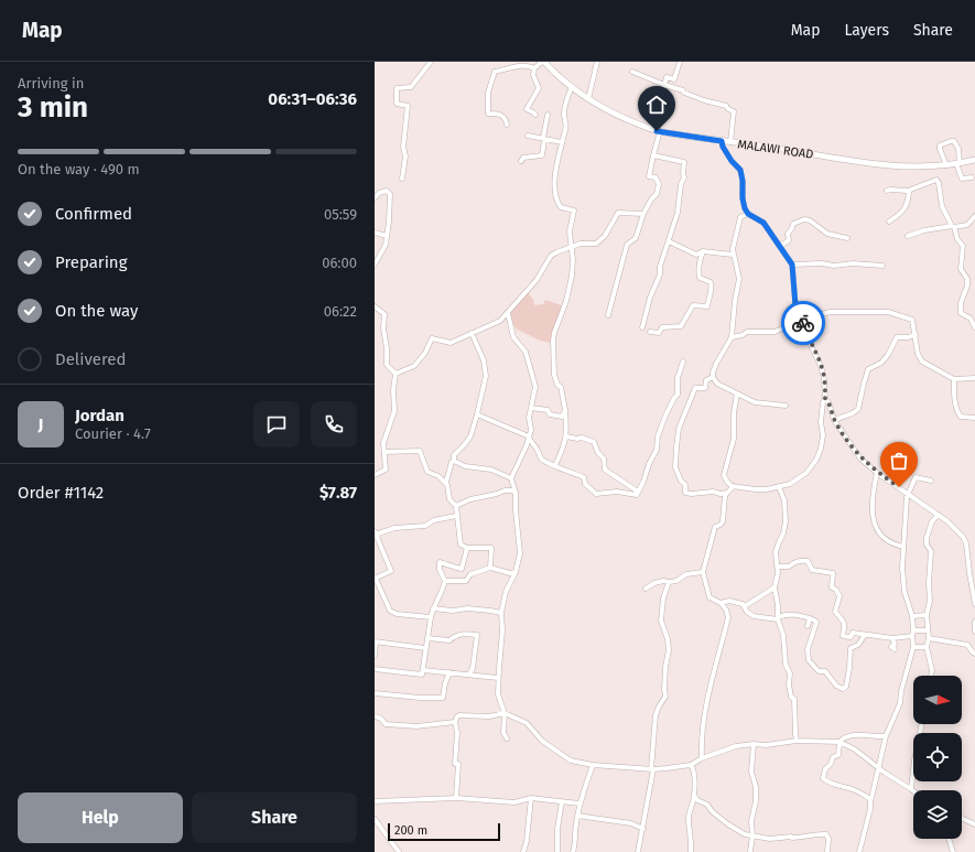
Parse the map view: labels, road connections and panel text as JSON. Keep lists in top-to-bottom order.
{
  "streets": {
    "main road": ["MALAWI ROAD"]
  },
  "scale_bar": "200 m",
  "north": "right",
  "page": {
    "header": "Map",
    "nav": ["Map", "Layers", "Share"],
    "heading": ["3 min", "Arriving in", "06:31–06:36"],
    "panel": [
      "Jordan",
      "Courier · 4.7",
      "Order #1142",
      "$7.87"
    ],
    "bar": "On the way · 490 m",
    "list": [
      ["Confirmed", "05:59"],
      ["Preparing", "06:00"],
      ["On the way", "06:22"],
      "Delivered"
    ],
    "round": "J",
    "buttons": ["Help", "Share"],
    "scale": "200 m"
  }
}
